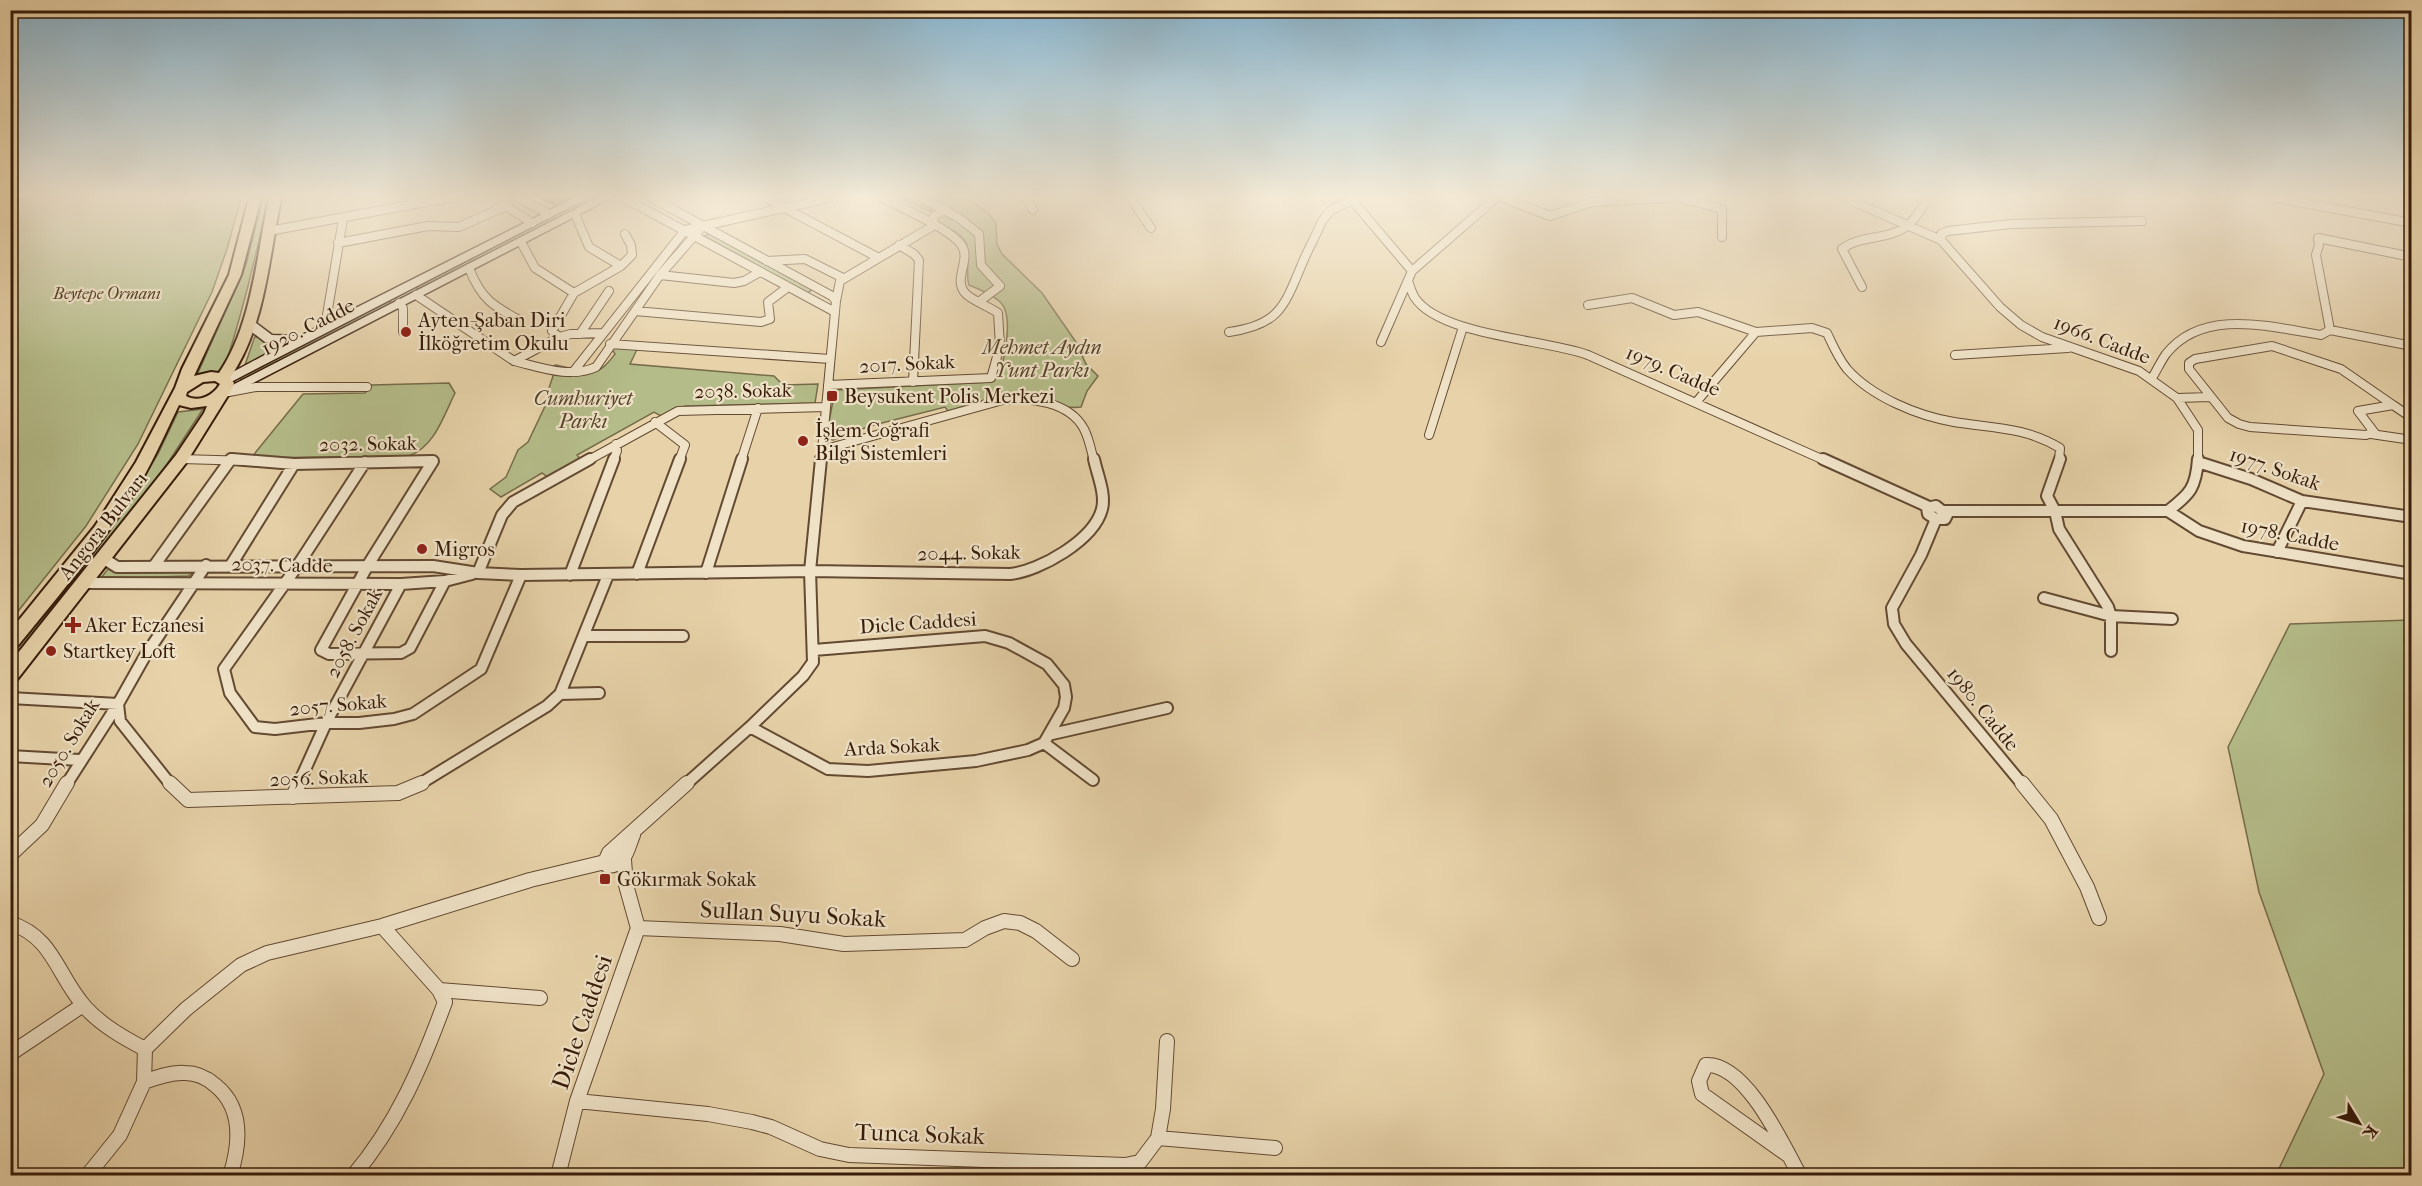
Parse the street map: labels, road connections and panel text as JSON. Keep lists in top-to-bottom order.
{
  "streets": {
    "main road": ["1920. Cadde", "Angora Bulvarı"],
    "street": [
      "1966. Cadde",
      "2017. Sokak",
      "1979. Cadde",
      "2038. Sokak",
      "2032. Sokak",
      "1977. Sokak",
      "1978. Cadde",
      "2044. Sokak",
      "2037. Cadde",
      "Dicle Caddesi",
      "2058. Sokak",
      "2057. Sokak",
      "1980. Cadde",
      "2050. Sokak",
      "Arda Sokak",
      "2056. Sokak",
      "Sullan Suyu Sokak",
      "Tunca Sokak"
    ]
  },
  "crossings": [
    ["1920. Cadde", "Angora Bulvarı"],
    ["1966. Cadde", "1977. Sokak"],
    ["1966. Cadde", "1978. Cadde"],
    ["1979. Cadde", "1980. Cadde"],
    ["2038. Sokak", "2037. Cadde"],
    ["2032. Sokak", "Angora Bulvarı"],
    ["2032. Sokak", "2037. Cadde"],
    ["Angora Bulvarı", "2037. Cadde"],
    ["2044. Sokak", "2037. Cadde"],
    ["2037. Cadde", "2058. Sokak"],
    ["2037. Cadde", "2057. Sokak"],
    ["2037. Cadde", "2056. Sokak"],
    ["Dicle Caddesi", "Arda Sokak"],
    ["Dicle Caddesi", "Sullan Suyu Sokak"],
    ["Dicle Caddesi", "Tunca Sokak"],
    ["2058. Sokak", "2057. Sokak"],
    ["2058. Sokak", "2056. Sokak"],
    ["2050. Sokak", "2056. Sokak"]
  ],
  "parks": ["Beytepe Ormanı", "Mehmet Aydın Yunt Parkı", "Cumhuriyet Parkı"],
  "places": {
    "other": [
      "Ayten-Şaban Diri İlköğretim Okulu",
      "İşlem Coğrafi Bilgi Sistemleri",
      "Migros",
      "Startkey Loft"
    ],
    "transit": ["Beysukent Polis Merkezi", "Gökırmak Sokak"],
    "health": ["Aker Eczanesi"]
  },
  "north": "bottom right"
}
